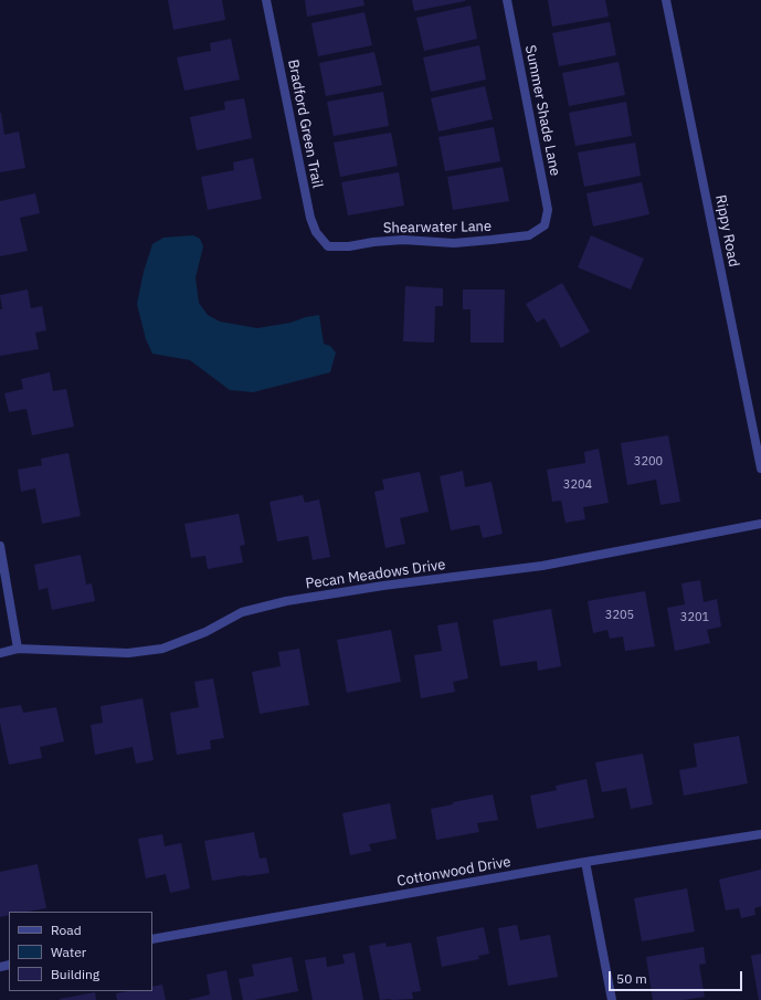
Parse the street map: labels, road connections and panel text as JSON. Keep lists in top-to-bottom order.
{
  "streets": {
    "street": [
      "Summer Shade Lane",
      "Bradford Green Trail",
      "Shearwater Lane",
      "Rippy Road",
      "Pecan Meadows Drive",
      "Cottonwood Drive"
    ]
  },
  "crossings": [
    ["Summer Shade Lane", "Shearwater Lane"],
    ["Bradford Green Trail", "Shearwater Lane"]
  ],
  "house_numbers": [
    "3200",
    "3204",
    "3205",
    "3201"
  ],
  "legend": ["Road", "Water", "Building"],
  "scale_bar": "50 m"
}
